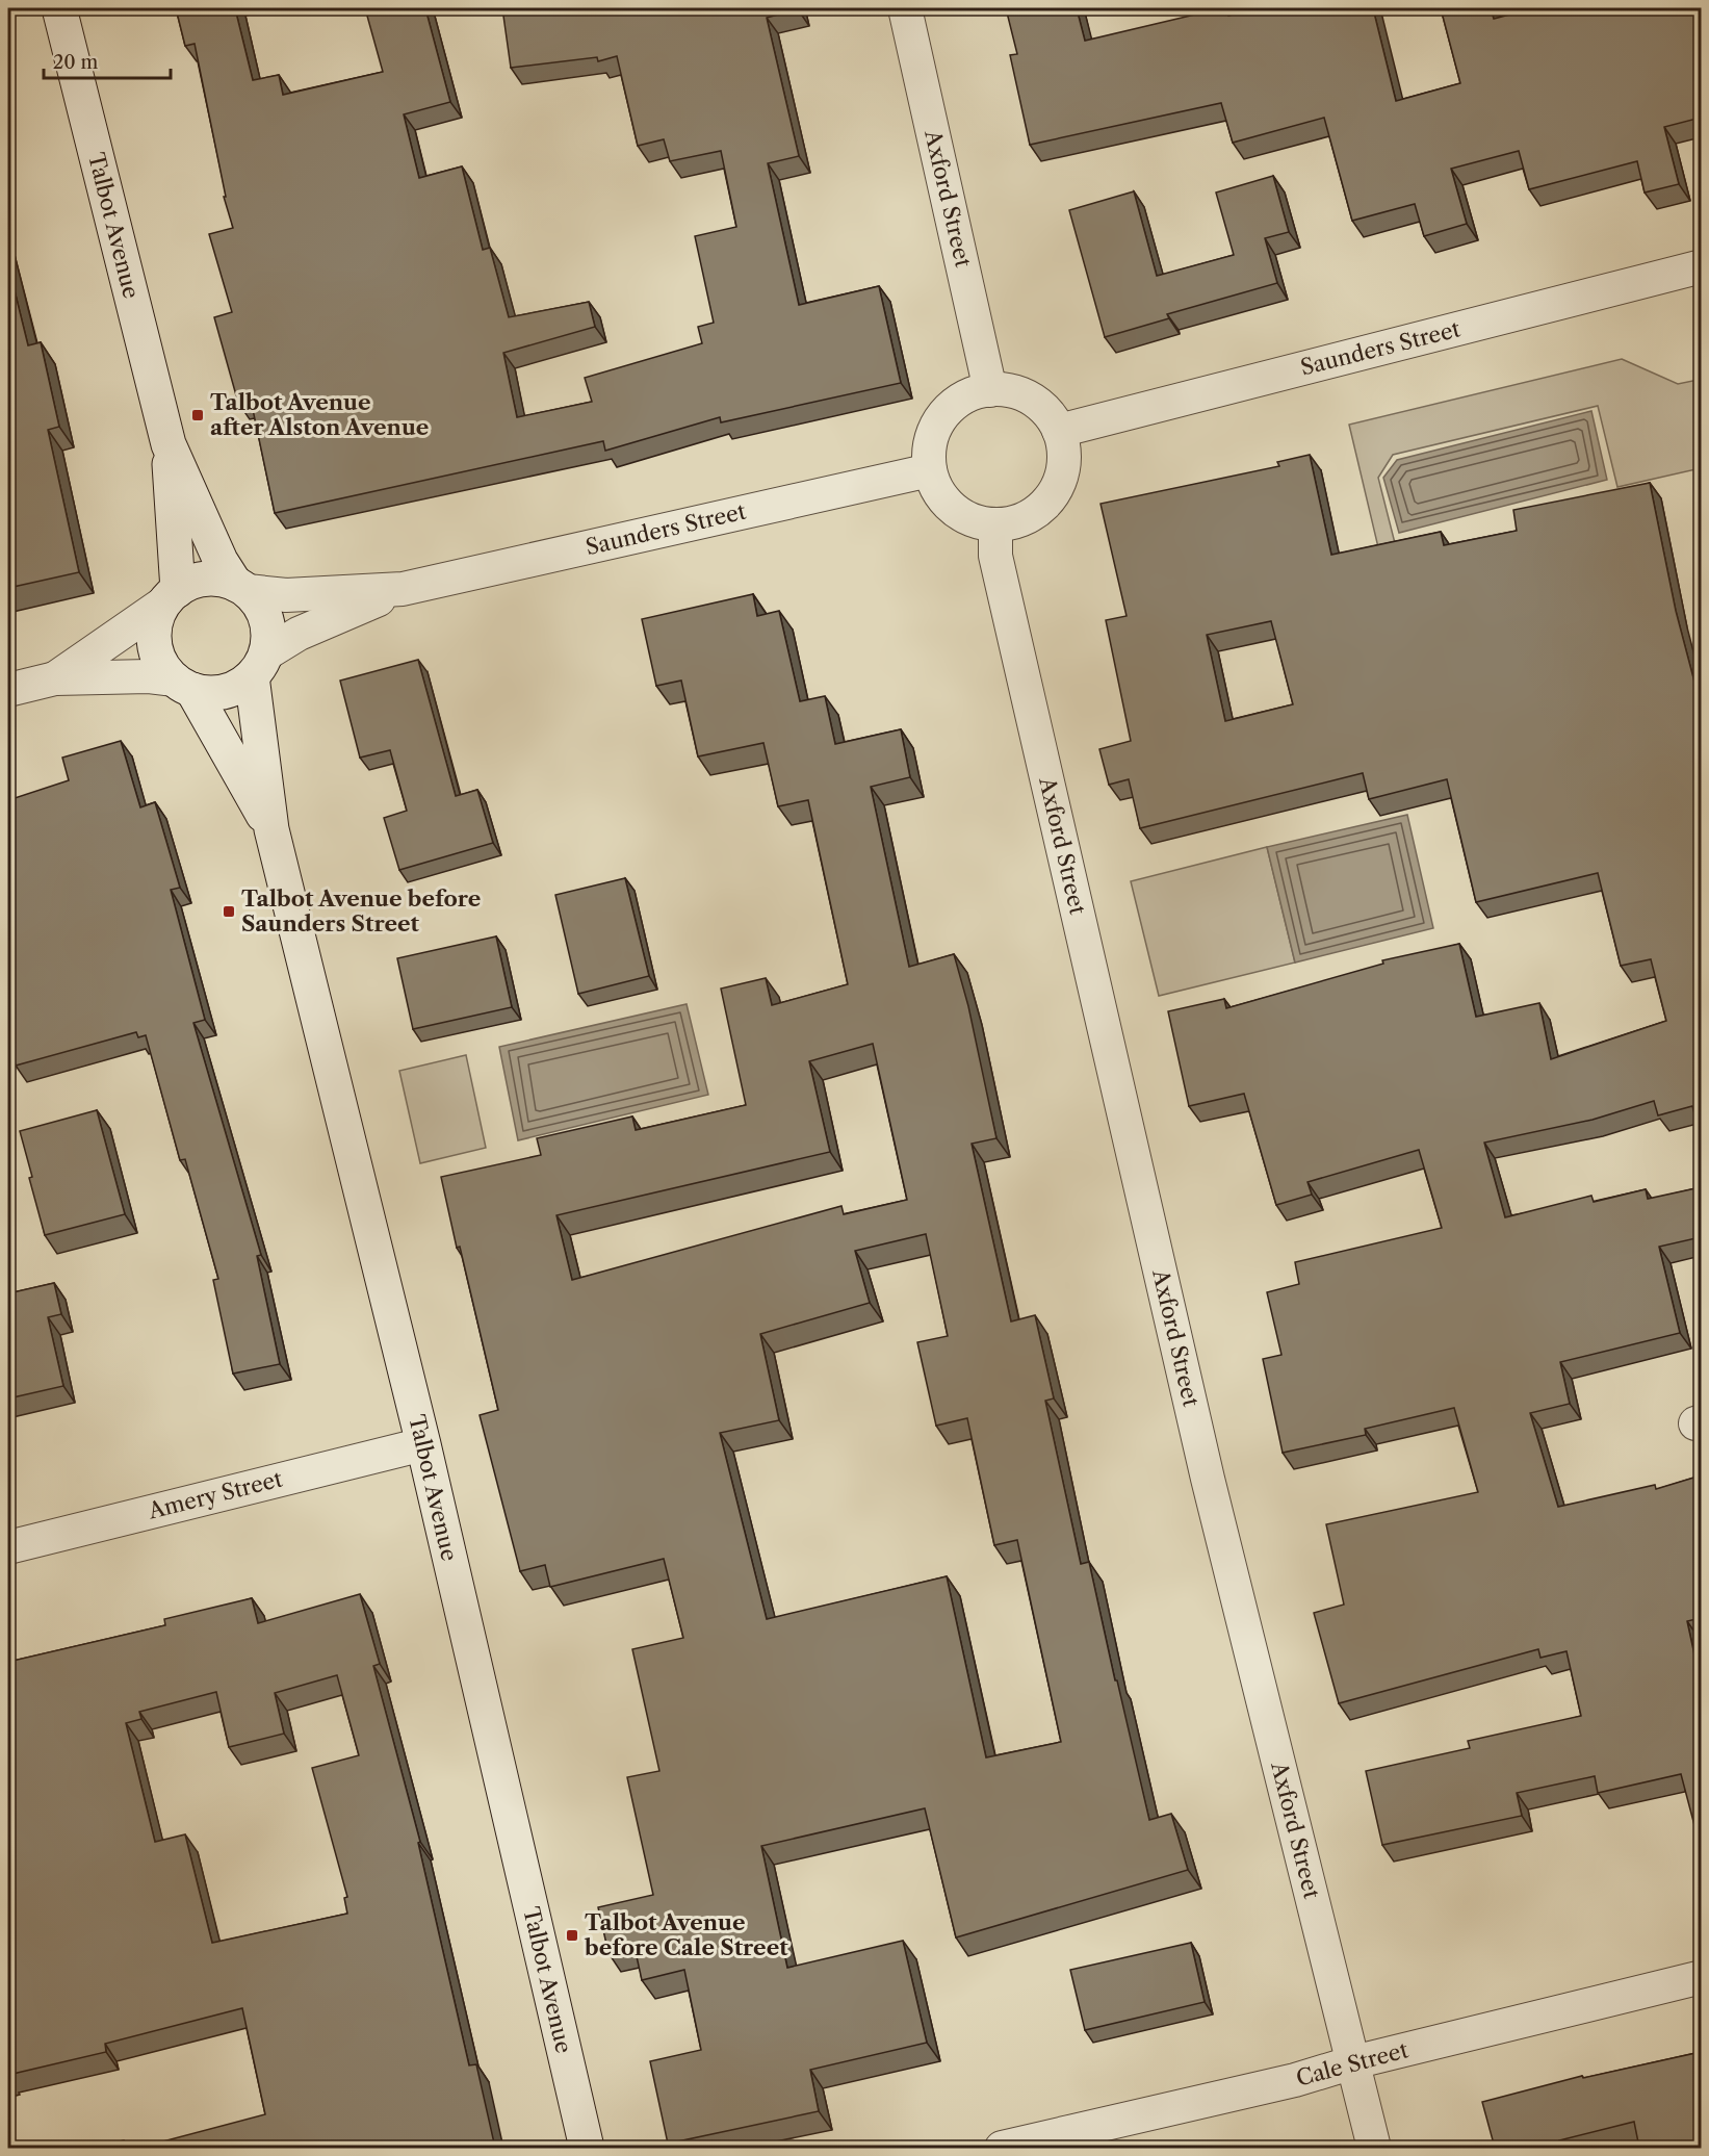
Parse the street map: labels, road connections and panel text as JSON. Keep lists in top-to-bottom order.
{
  "streets": {
    "street": [
      "Axford Street",
      "Talbot Avenue",
      "Saunders Street",
      "Amery Street",
      "Cale Street"
    ]
  },
  "crossings": [
    ["Axford Street", "Saunders Street"],
    ["Axford Street", "Cale Street"],
    ["Talbot Avenue", "Saunders Street"],
    ["Talbot Avenue", "Amery Street"]
  ],
  "places": {
    "transit": ["Talbot Avenue after Alston Avenue", "Talbot Avenue before Saunders Street", "Talbot Avenue before Cale Street"]
  },
  "scale_bar": "20 m"
}
